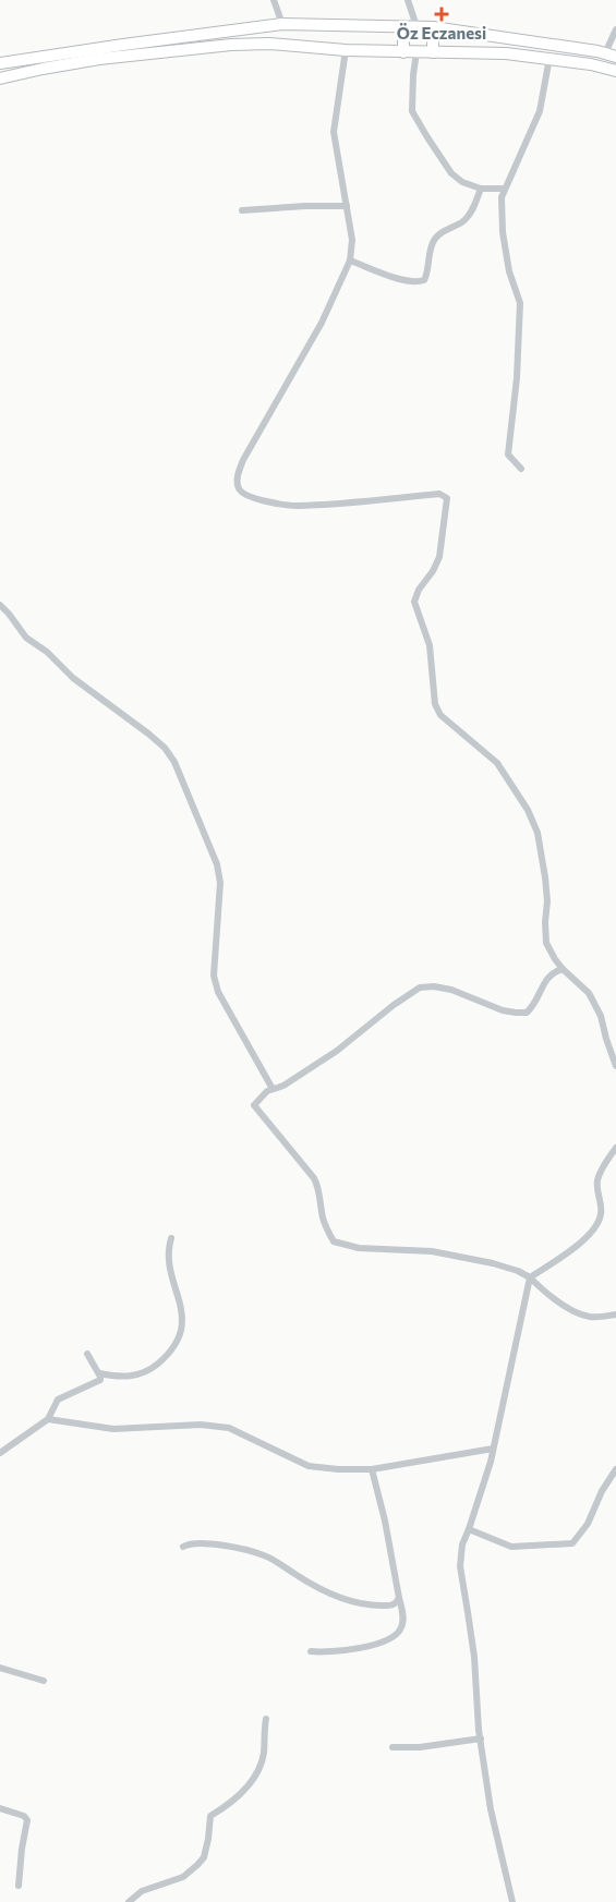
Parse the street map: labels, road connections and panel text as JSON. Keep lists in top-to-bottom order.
{
  "places": {
    "health": ["Öz Eczanesi"]
  }
}
